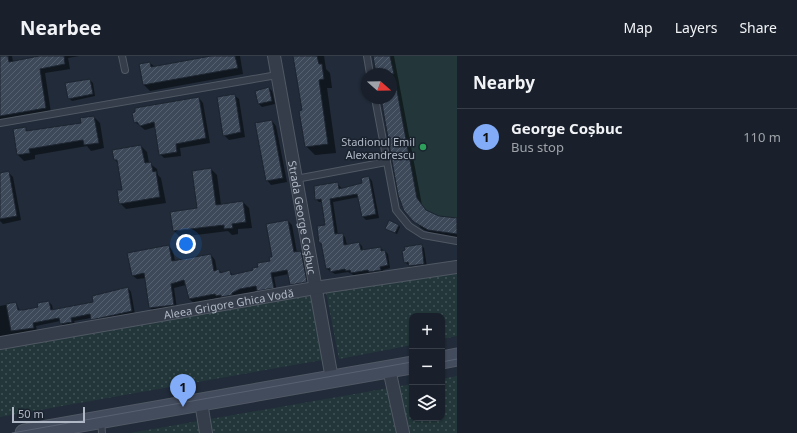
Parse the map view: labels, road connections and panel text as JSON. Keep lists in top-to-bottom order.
{
  "streets": {
    "street": ["Strada George Coșbuc", "Aleea Grigore Ghica Vodă"]
  },
  "crossings": [
    ["Strada George Coșbuc", "Aleea Grigore Ghica Vodă"]
  ],
  "places": ["Stadionul Emil Alexandrescu"],
  "scale_bar": "50 m",
  "north": "right",
  "page": {
    "header": "Nearbee",
    "nav": ["Map", "Layers", "Share"],
    "heading": "Nearby",
    "list": [
      {
        "mark": "1",
        "name": "George Coșbuc",
        "note": "Bus stop",
        "value": "110 m"
      }
    ],
    "map_buttons": ["+", "−"],
    "pins": "1",
    "scale": "50 m"
  }
}
